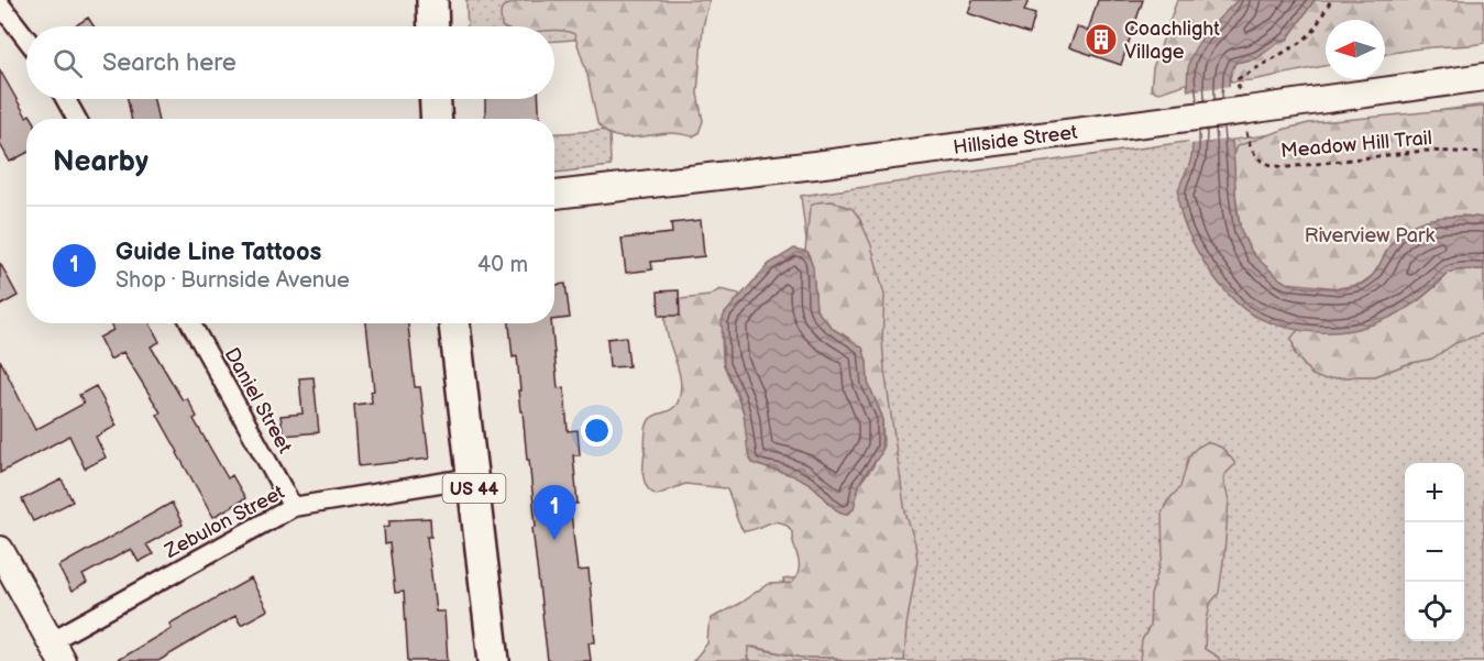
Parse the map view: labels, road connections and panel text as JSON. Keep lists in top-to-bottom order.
{
  "streets": {
    "main road": ["Hillside Street", "US 44"],
    "street": ["Daniel Street", "Zebulon Street"],
    "path": ["Meadow Hill Trail"]
  },
  "crossings": [
    ["Hillside Street", "Meadow Hill Trail"],
    ["Daniel Street", "Zebulon Street"],
    ["US 44", "Zebulon Street"]
  ],
  "parks": ["Riverview Park"],
  "places": {
    "building": ["Coachlight Village"]
  },
  "north": "left",
  "page": {
    "search": "Search here",
    "heading": "Nearby",
    "list": [
      {
        "mark": "1",
        "name": "Guide Line Tattoos",
        "note": "Shop · Burnside Avenue",
        "value": "40 m"
      }
    ],
    "map_buttons": ["+", "−"],
    "pins": "1"
  }
}
